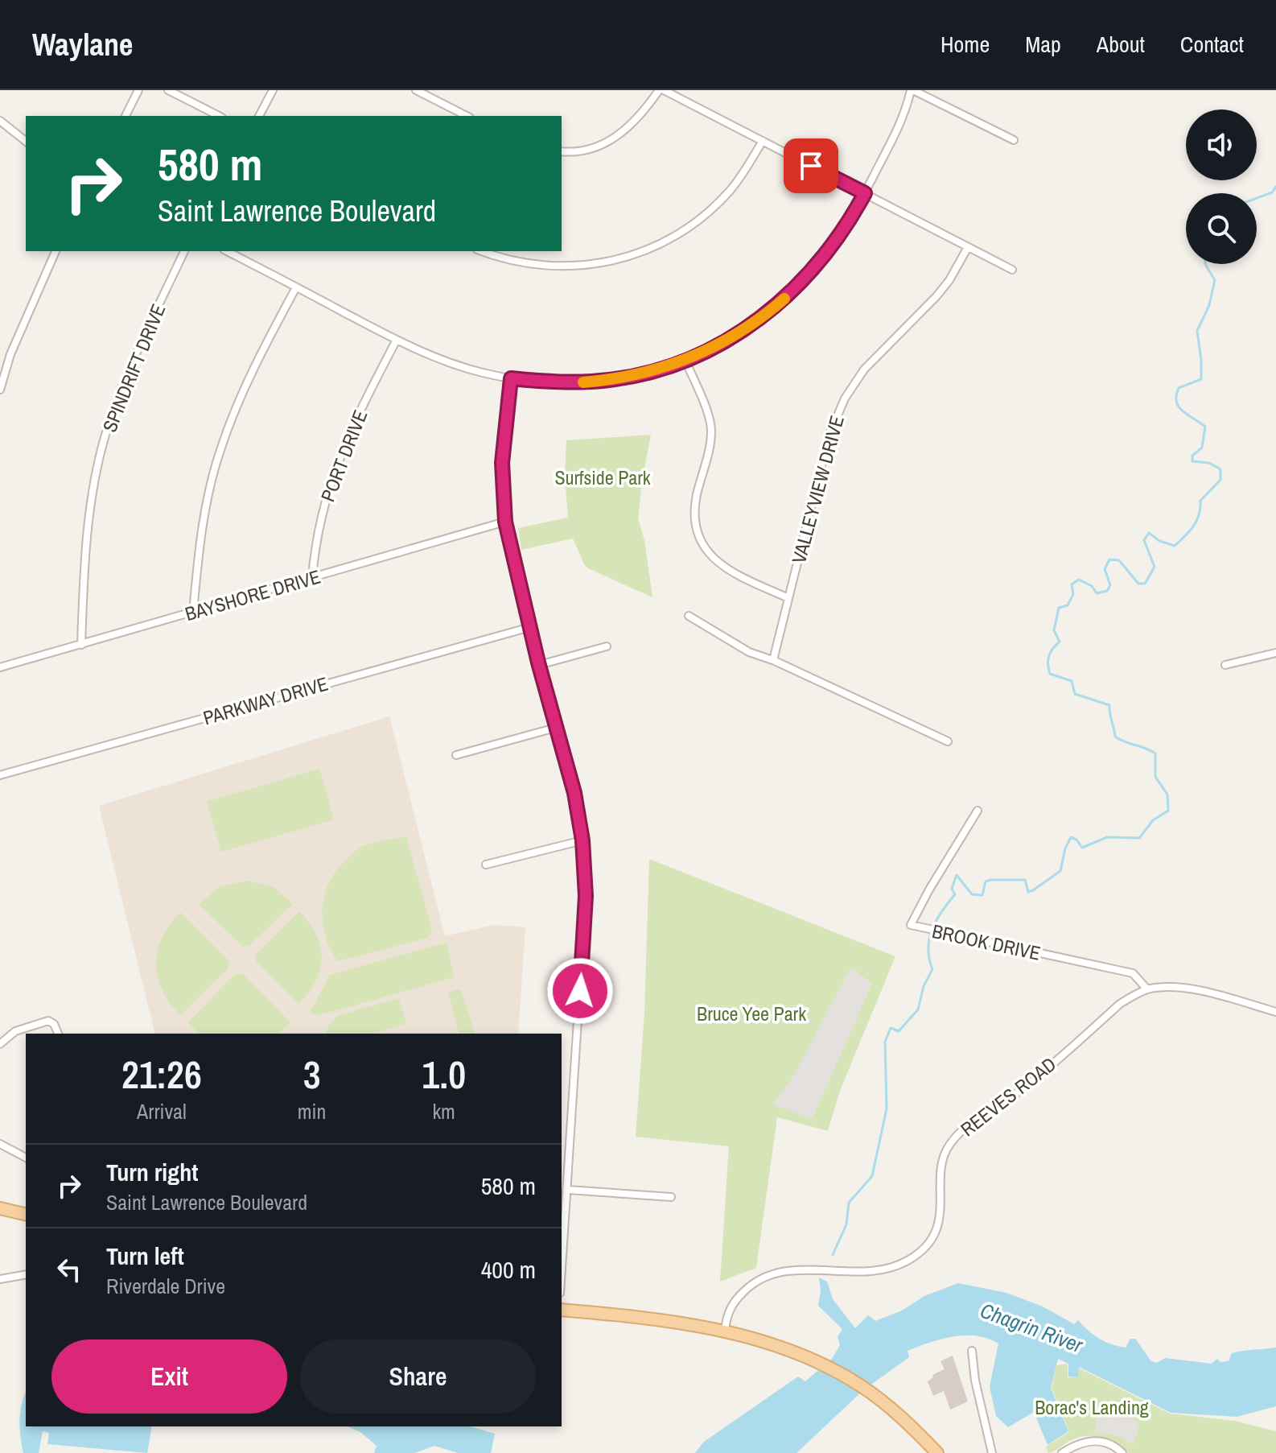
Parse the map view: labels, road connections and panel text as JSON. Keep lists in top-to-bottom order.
{
  "streets": {
    "street": [
      "SPINDRIFT DRIVE",
      "PORT DRIVE",
      "VALLEYVIEW DRIVE",
      "BAYSHORE DRIVE",
      "PARKWAY DRIVE",
      "BROOK DRIVE",
      "REEVES ROAD"
    ]
  },
  "crossings": [
    ["SPINDRIFT DRIVE", "BAYSHORE DRIVE"],
    ["PORT DRIVE", "BAYSHORE DRIVE"],
    ["BROOK DRIVE", "REEVES ROAD"]
  ],
  "water": ["Chagrin River"],
  "parks": ["Surfside Park", "Bruce Yee Park", "Borac's Landing"],
  "page": {
    "header": "Waylane",
    "nav": [
      "Home",
      "Map",
      "About",
      "Contact"
    ],
    "turn": ["580 m", "Saint Lawrence Boulevard"],
    "eta": [
      "21:26",
      "Arrival",
      "3",
      "min",
      "1.0",
      "km"
    ],
    "list": [
      {
        "name": "Turn right",
        "note": "Saint Lawrence Boulevard",
        "value": "580 m"
      },
      {
        "name": "Turn left",
        "note": "Riverdale Drive",
        "value": "400 m"
      }
    ],
    "buttons": ["Exit", "Share"]
  }
}
